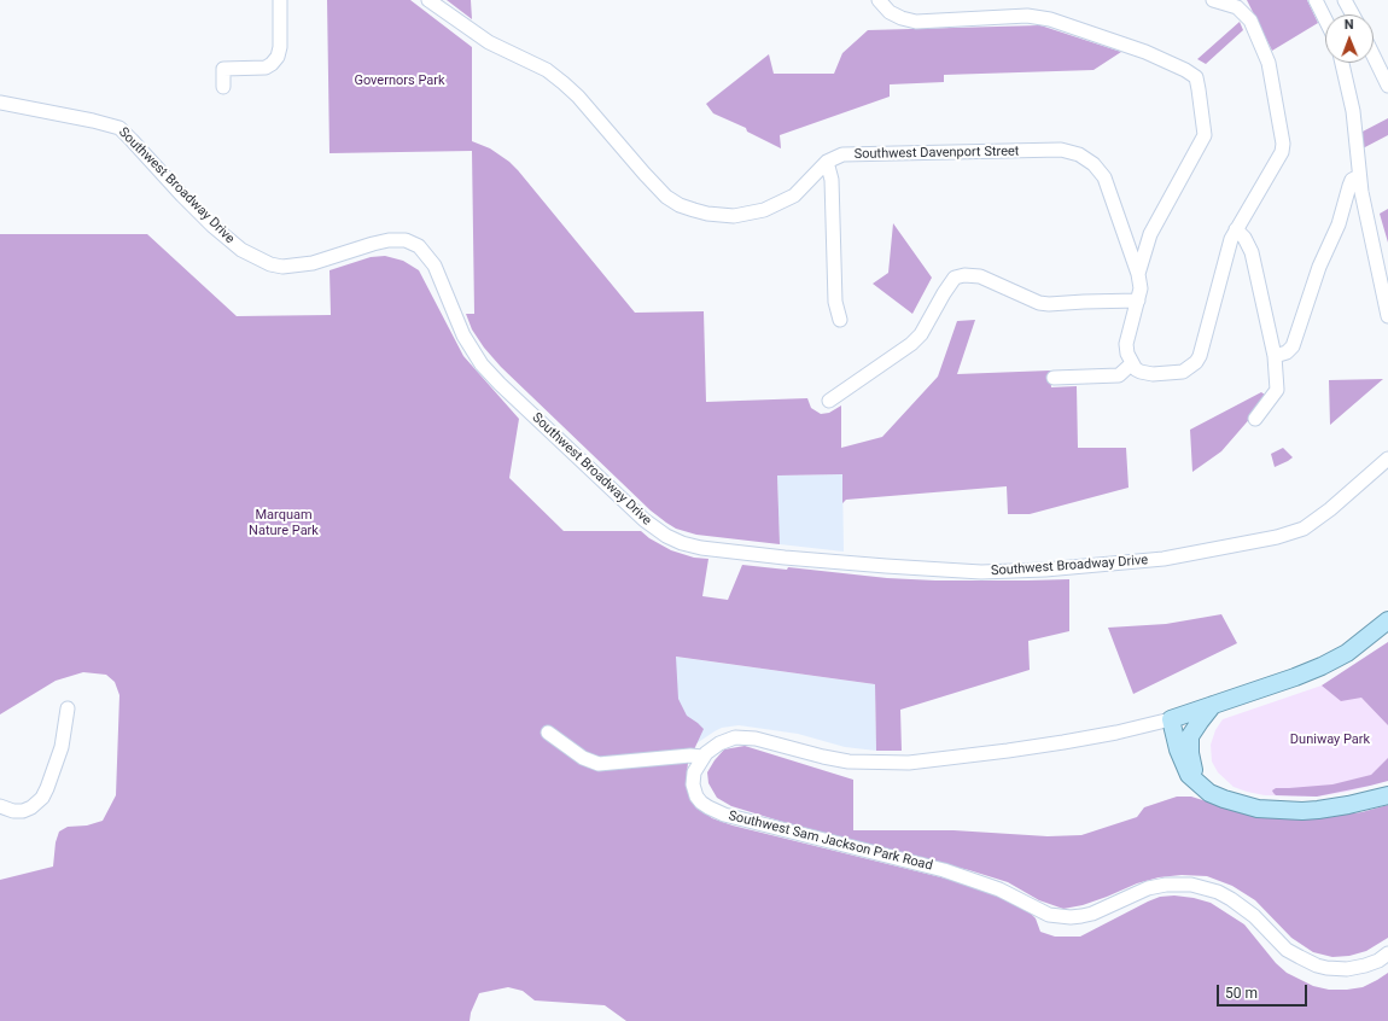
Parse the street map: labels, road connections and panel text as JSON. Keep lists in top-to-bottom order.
{
  "streets": {
    "street": ["Southwest Davenport Street", "Southwest Broadway Drive", "Southwest Sam Jackson Park Road"]
  },
  "parks": ["Governors Park", "Marquam Nature Park", "Duniway Park"],
  "scale_bar": "50 m",
  "north": "top"
}
